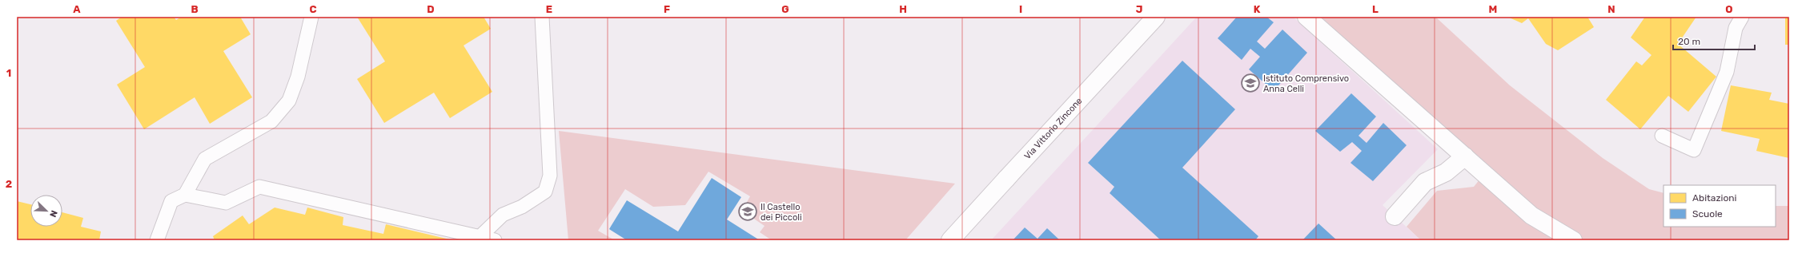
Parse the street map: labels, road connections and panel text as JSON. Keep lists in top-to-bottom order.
{
  "streets": {
    "street": ["Via Vittorio Zincone"]
  },
  "places": {
    "school or university": ["Istituto Comprensivo Anna Celli", "Il Castello dei Piccoli"]
  },
  "legend": ["Abitazioni", "Scuole"],
  "scale_bar": "20 m",
  "north": "bottom right",
  "grid": {
    "columns": [
      "A",
      "B",
      "C",
      "D",
      "E",
      "F",
      "G",
      "H",
      "I",
      "J",
      "K",
      "L",
      "M",
      "N",
      "O"
    ],
    "rows": ["1", "2"]
  }
}
